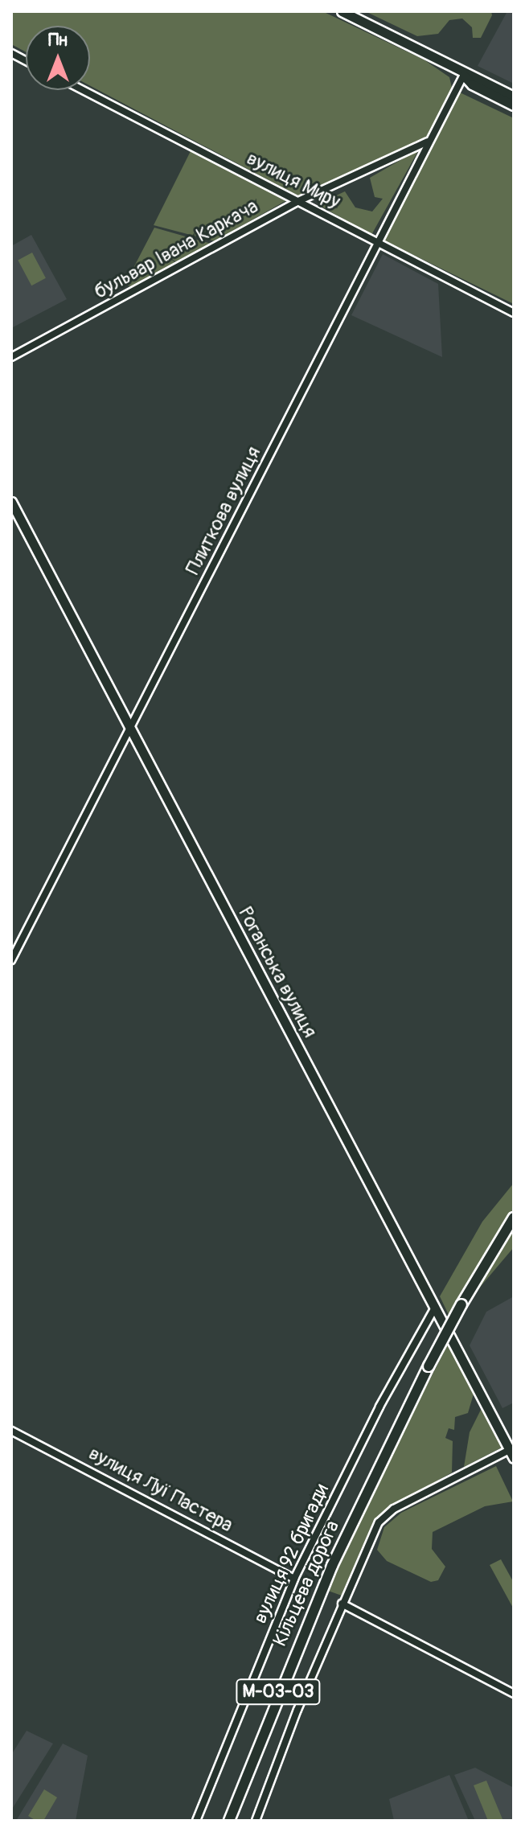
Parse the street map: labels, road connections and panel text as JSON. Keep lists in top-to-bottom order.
{
  "streets": {
    "highway": ["Кільцева дорога", "М-03-03"],
    "main road": ["Роганська вулиця"],
    "street": [
      "вулиця Миру",
      "бульвар Івана Каркача",
      "Плиткова вулиця",
      "вулиця Луї Пастера",
      "вулиця 92 бригади"
    ]
  },
  "crossings": [
    ["вулиця Миру", "бульвар Івана Каркача"],
    ["вулиця Миру", "Плиткова вулиця"],
    ["бульвар Івана Каркача", "Плиткова вулиця"],
    ["Плиткова вулиця", "Роганська вулиця"],
    ["Роганська вулиця", "вулиця 92 бригади"],
    ["вулиця Луї Пастера", "вулиця 92 бригади"]
  ],
  "north": "top"
}
